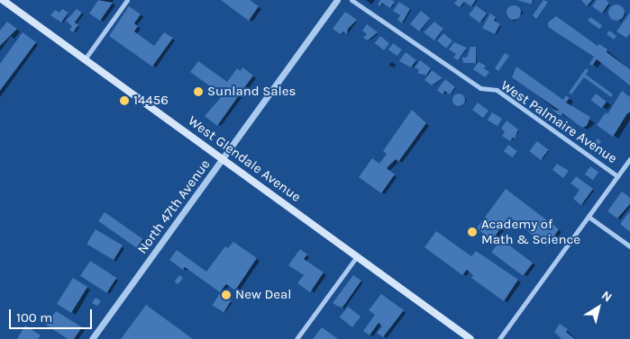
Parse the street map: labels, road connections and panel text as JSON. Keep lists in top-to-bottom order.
{
  "streets": {
    "main road": ["West Glendale Avenue"],
    "street": ["West Palmaire Avenue", "North 47th Avenue"]
  },
  "crossings": [
    ["West Glendale Avenue", "North 47th Avenue"]
  ],
  "places": [
    "Sunland Sales",
    "14456",
    "Academy of Math & Science",
    "New Deal"
  ],
  "scale_bar": "100 m",
  "north": "top right"
}
